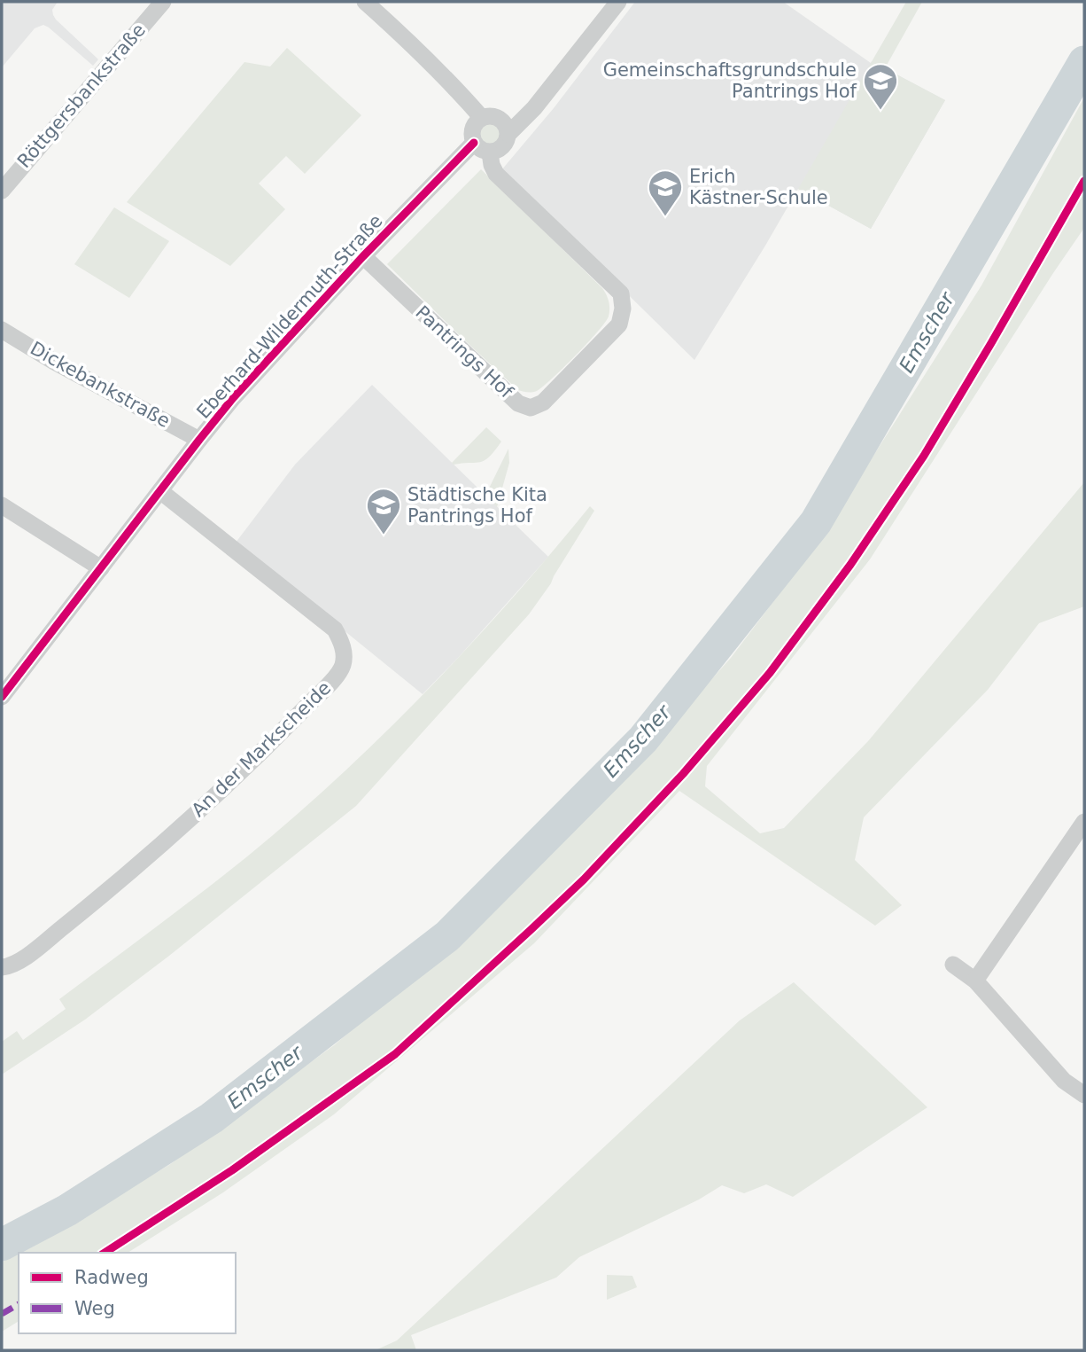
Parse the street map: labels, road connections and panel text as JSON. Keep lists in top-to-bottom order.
{
  "streets": {
    "street": [
      "Röttgersbankstraße",
      "Eberhard-Wildermuth-Straße",
      "Pantrings Hof",
      "Dickebankstraße",
      "An der Markscheide"
    ]
  },
  "crossings": [
    ["Eberhard-Wildermuth-Straße", "Pantrings Hof"],
    ["Eberhard-Wildermuth-Straße", "Dickebankstraße"],
    ["Eberhard-Wildermuth-Straße", "An der Markscheide"]
  ],
  "water": ["Emscher"],
  "places": {
    "school or university": ["Gemeinschaftsgrundschule Pantrings Hof", "Erich Kästner-Schule", "Städtische Kita Pantrings Hof"]
  },
  "legend": ["Radweg", "Weg"]
}
